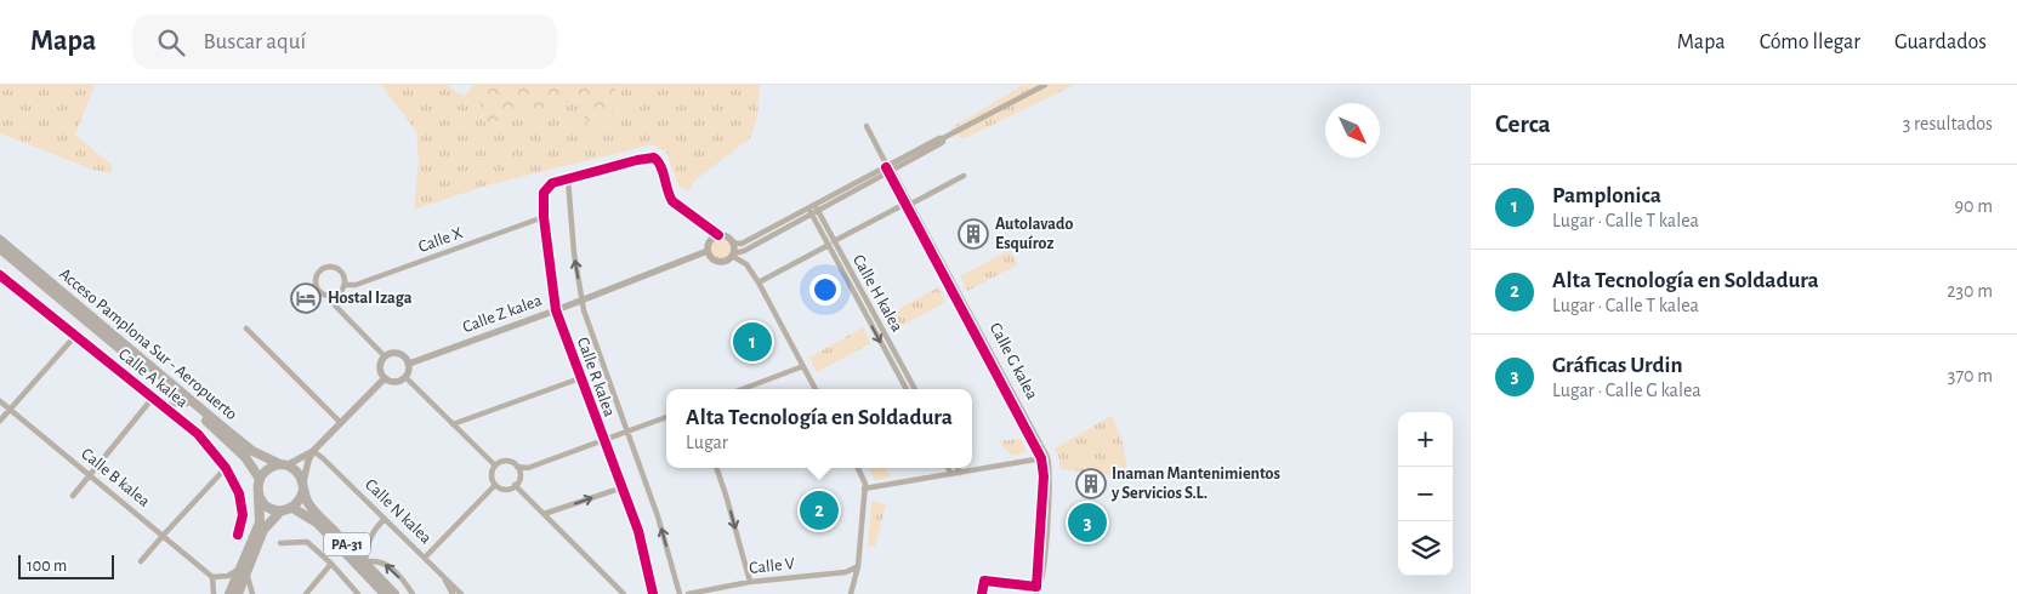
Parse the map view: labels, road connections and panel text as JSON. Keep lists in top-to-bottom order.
{
  "streets": {
    "highway": ["Acceso Pamplona Sur - Aeropuerto", "PA-31"],
    "street": [
      "Calle X",
      "Calle H kalea",
      "Calle Z kalea",
      "Calle G kalea",
      "Calle R kalea",
      "Calle A kalea",
      "Calle B kalea",
      "Calle N kalea",
      "Calle V"
    ]
  },
  "crossings": [
    ["Calle X", "Calle R kalea"],
    ["Calle Z kalea", "Calle R kalea"],
    ["Acceso Pamplona Sur - Aeropuerto", "PA-31"]
  ],
  "places": {
    "building": ["Autolavado Esquíroz", "Inaman Mantenimientos y Servicios S.L."],
    "hotel": ["Hostal Izaga"]
  },
  "scale_bar": "100 m",
  "north": "bottom right",
  "page": {
    "header": "Mapa",
    "search": "Buscar aquí",
    "nav": ["Mapa", "Cómo llegar", "Guardados"],
    "heading": ["Cerca", "3 resultados"],
    "list": [
      {
        "mark": "1",
        "name": "Pamplonica",
        "note": "Lugar · Calle T kalea",
        "value": "90 m"
      },
      {
        "mark": "2",
        "name": "Alta Tecnología en Soldadura",
        "note": "Lugar · Calle T kalea",
        "value": "230 m"
      },
      {
        "mark": "3",
        "name": "Gráficas Urdin",
        "note": "Lugar · Calle G kalea",
        "value": "370 m"
      }
    ],
    "pins": ["1", "2", "3"],
    "popup": ["Alta Tecnología en Soldadura", "Lugar"],
    "map_buttons": ["+", "−"],
    "scale": "100 m"
  }
}
